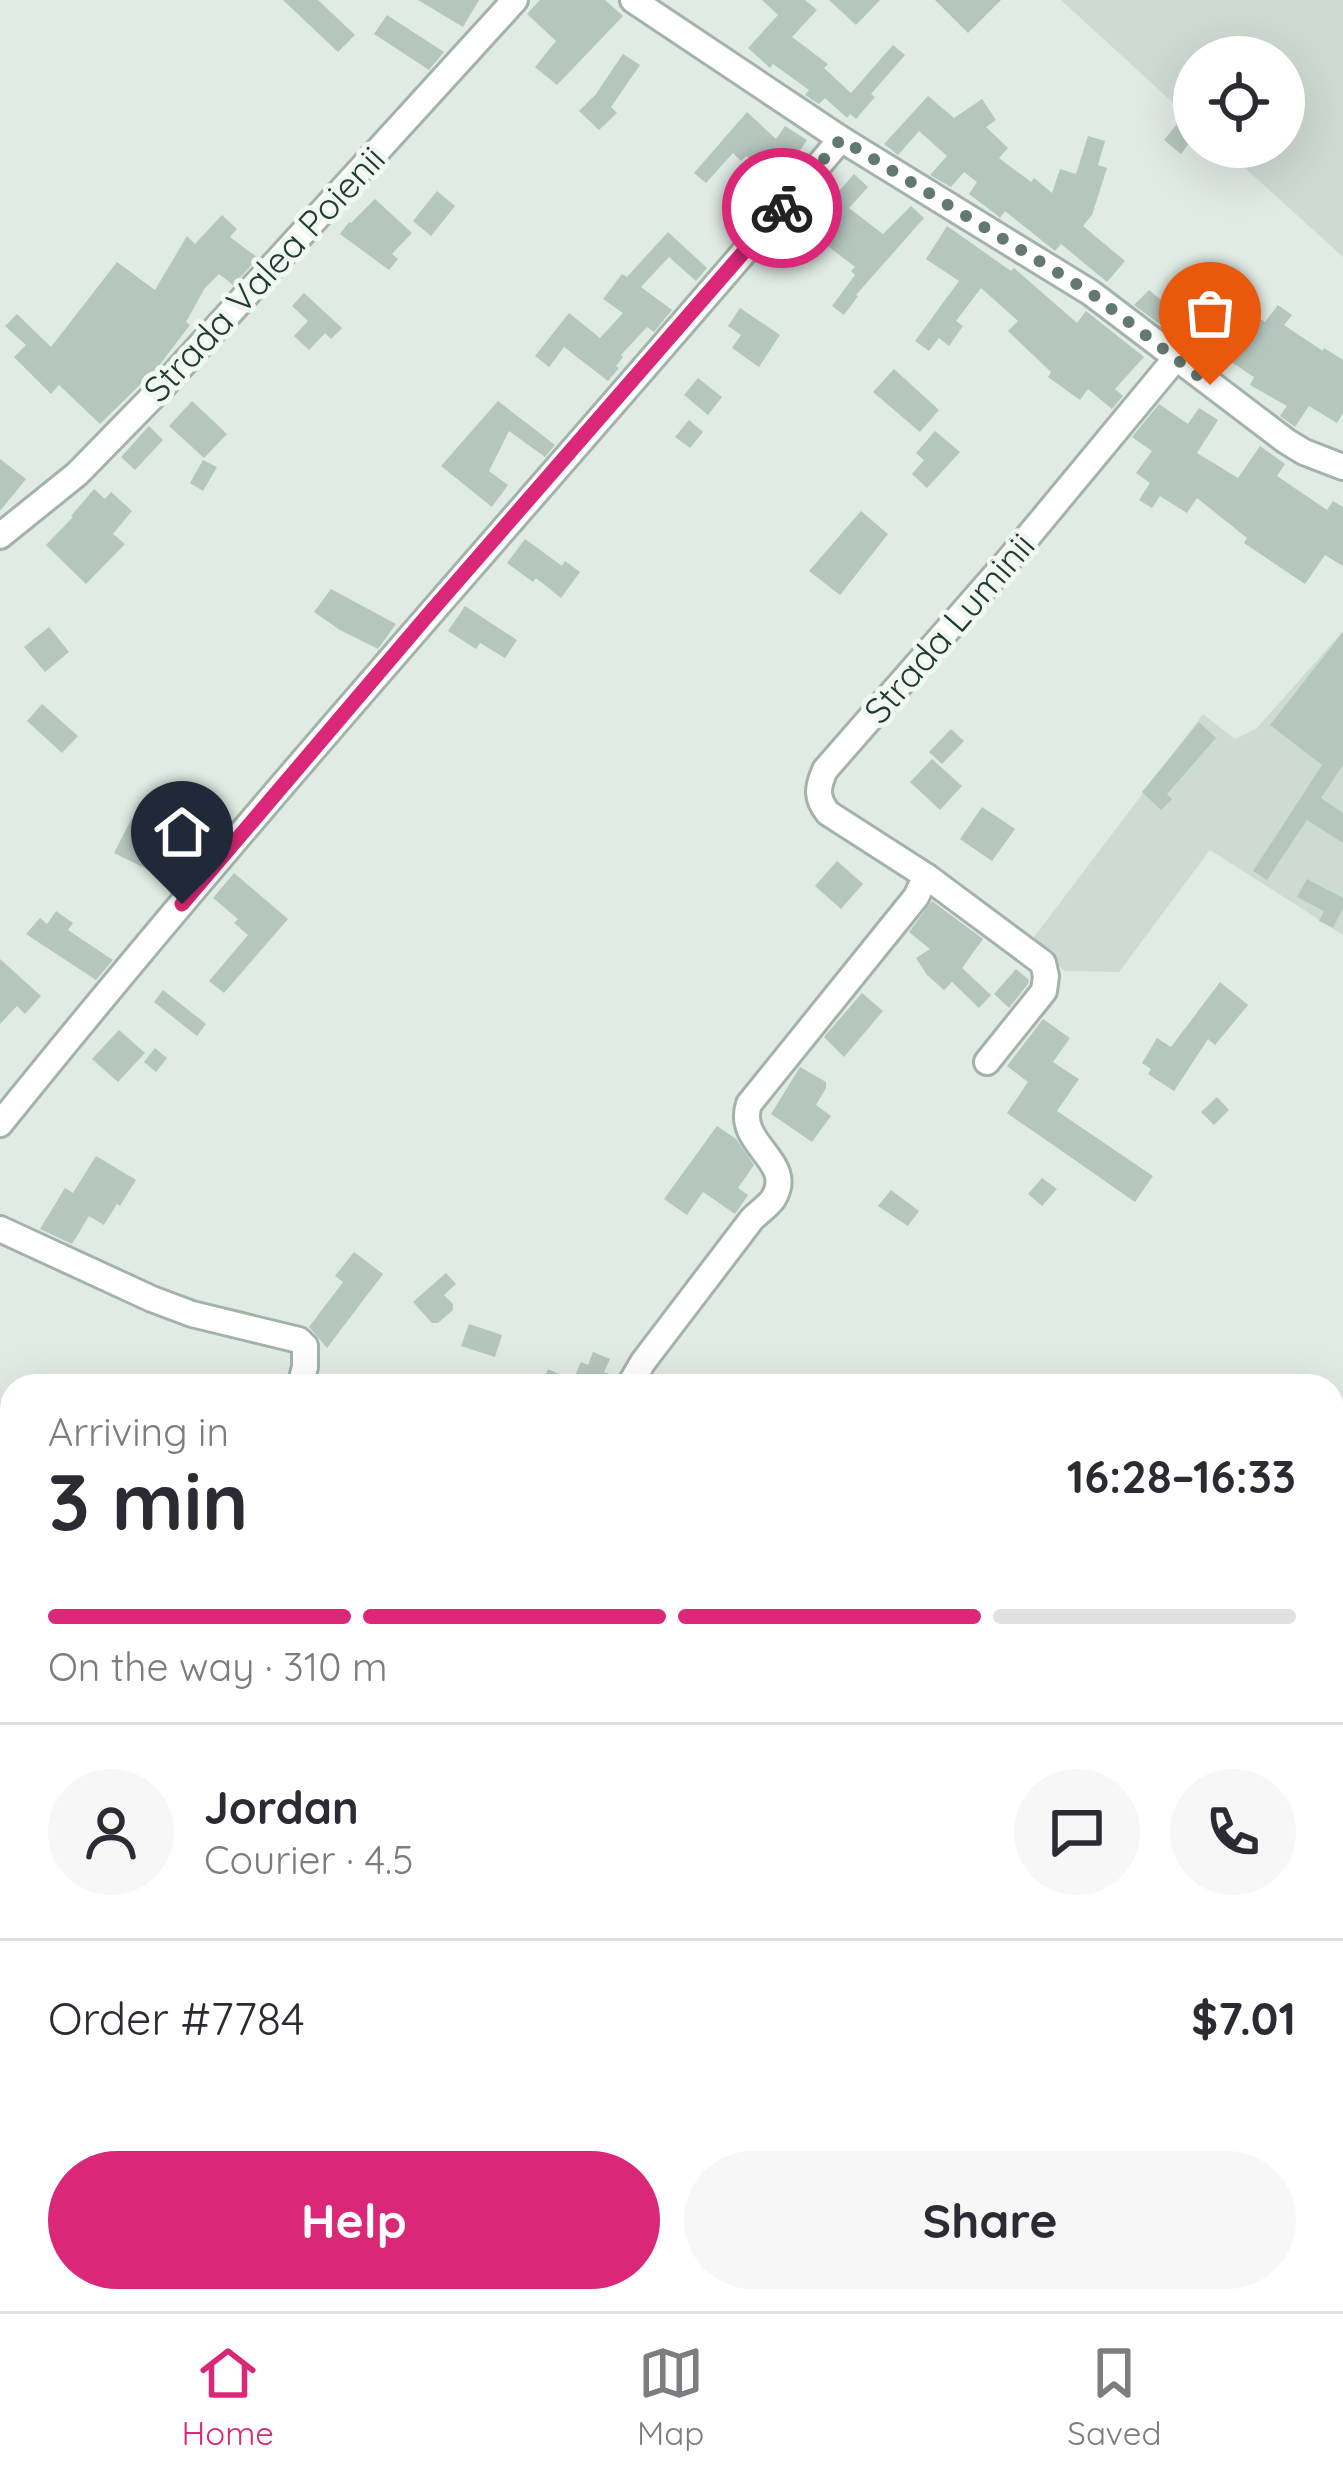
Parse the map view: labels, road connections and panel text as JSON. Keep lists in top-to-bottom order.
{
  "streets": {
    "street": ["Strada Valea Poienii", "Strada Luminii"]
  },
  "page": {
    "heading": ["3 min", "Arriving in", "16:28–16:33"],
    "panel": [
      "Jordan",
      "Courier · 4.5",
      "Order #7784",
      "$7.01"
    ],
    "bar": "On the way · 310 m",
    "buttons": ["Help", "Share"],
    "tabs": ["Home", "Map", "Saved"]
  }
}
